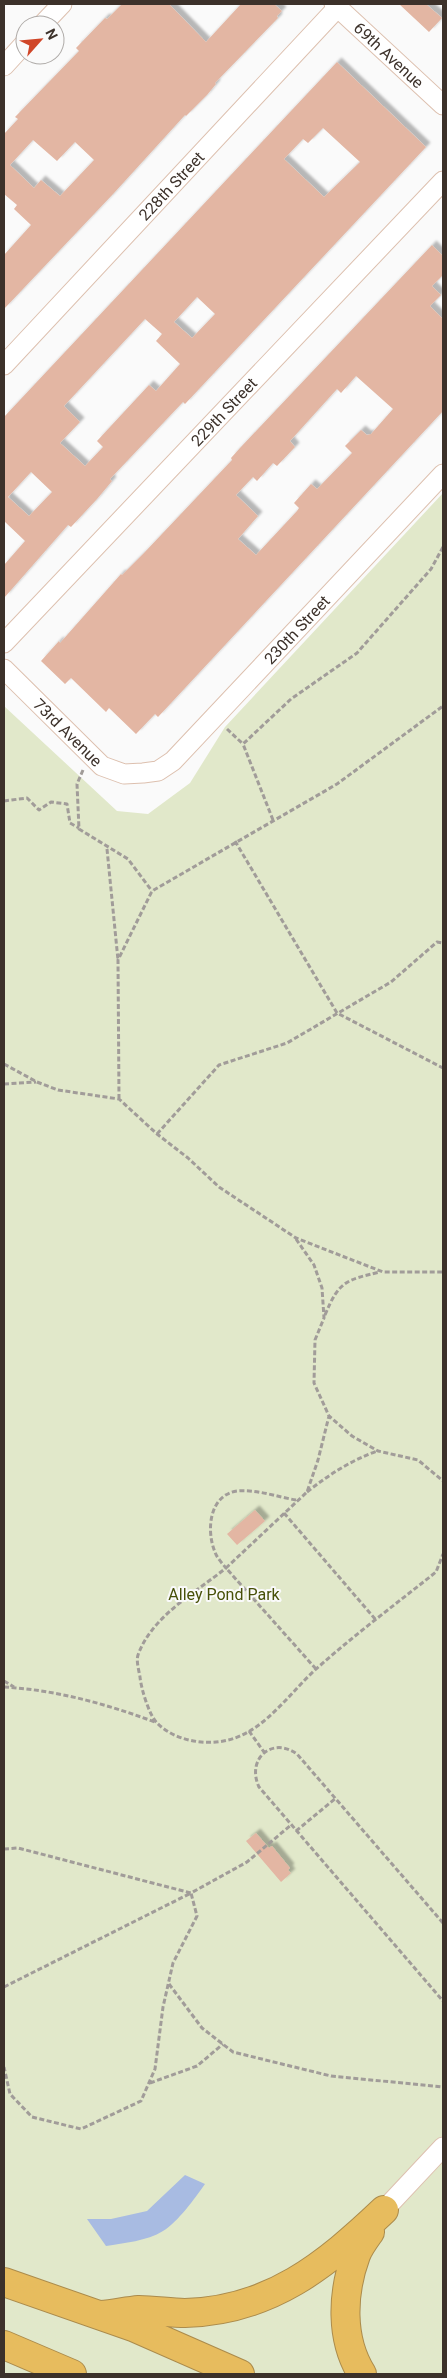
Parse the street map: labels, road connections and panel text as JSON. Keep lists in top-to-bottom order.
{
  "streets": {
    "street": [
      "69th Avenue",
      "228th Street",
      "229th Street",
      "230th Street",
      "73rd Avenue"
    ]
  },
  "crossings": [
    ["69th Avenue", "228th Street"],
    ["230th Street", "73rd Avenue"]
  ],
  "parks": ["Alley Pond Park"],
  "north": "top right"
}
